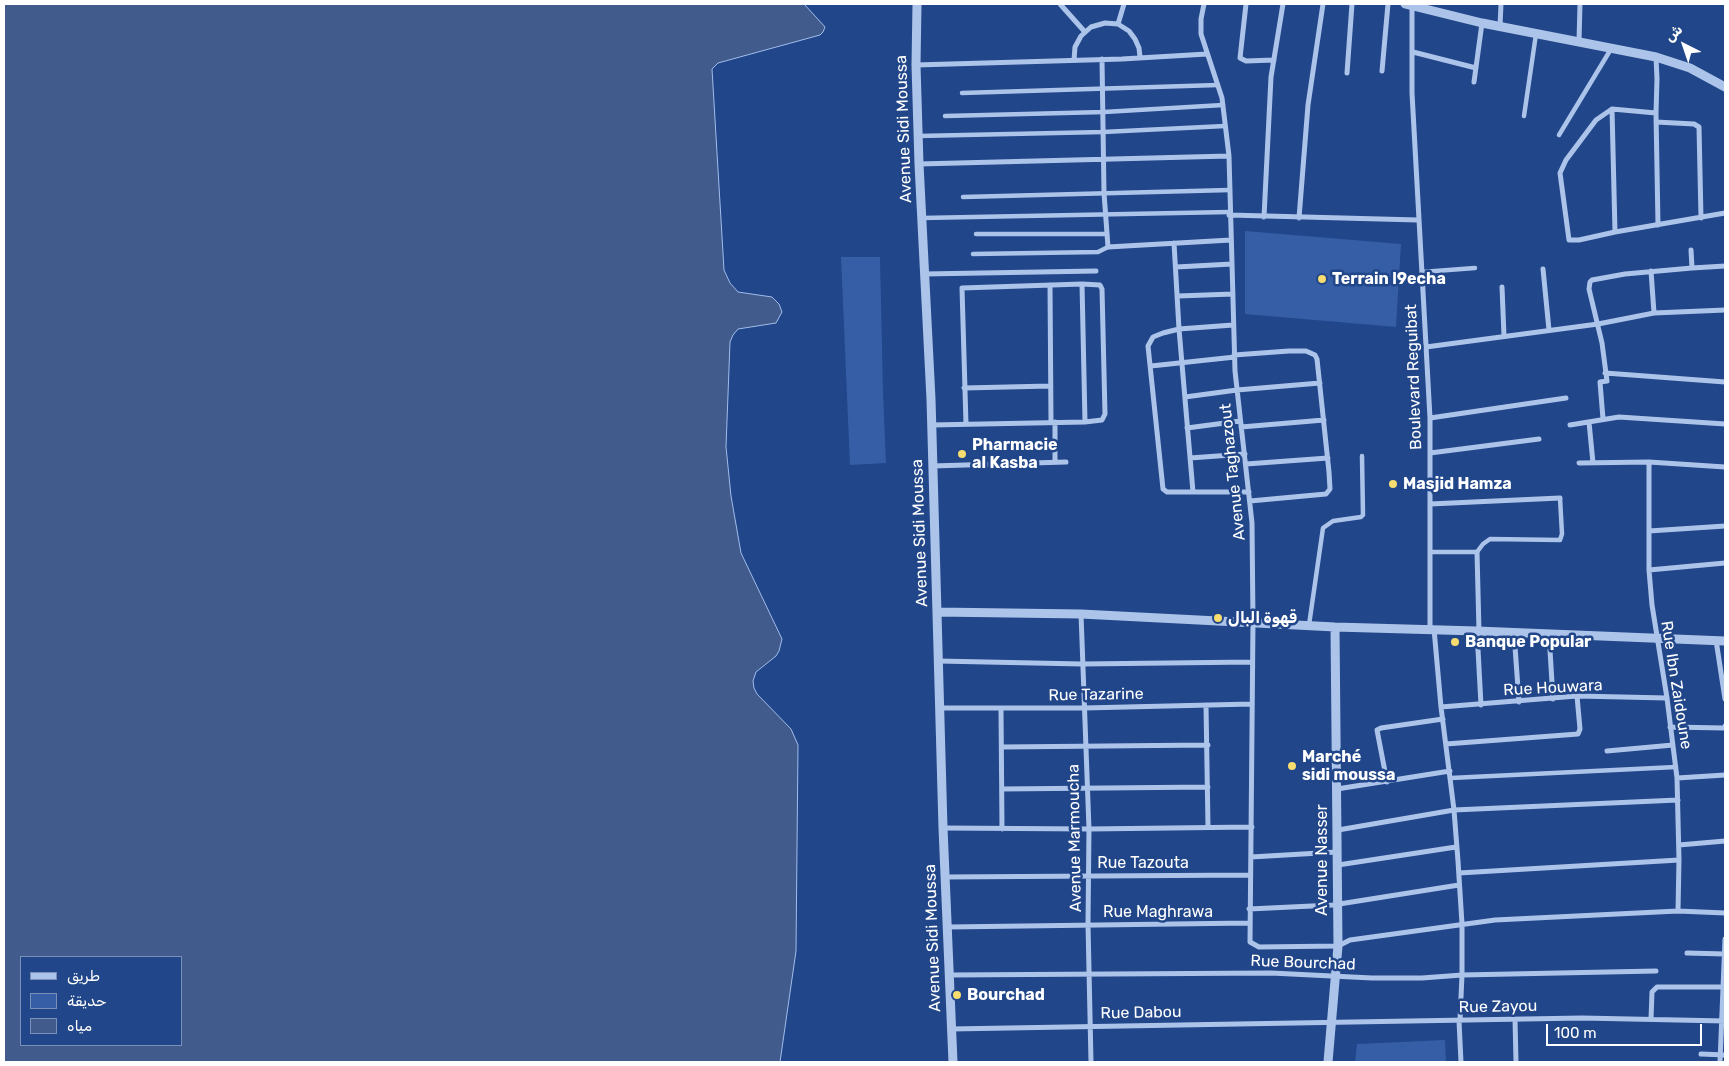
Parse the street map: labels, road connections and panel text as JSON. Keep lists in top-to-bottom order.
{
  "streets": {
    "street": [
      "Avenue Sidi Moussa",
      "Boulevard Reguibat",
      "Avenue Taghazout",
      "Rue Ibn Zaidoune",
      "Rue Houwara",
      "Rue Tazarine",
      "Avenue Marmoucha",
      "Avenue Nasser",
      "Rue Tazouta",
      "Rue Maghrawa",
      "Rue Bourchad",
      "Rue Zayou",
      "Rue Dabou"
    ]
  },
  "crossings": [
    ["Avenue Sidi Moussa", "Rue Tazarine"],
    ["Avenue Sidi Moussa", "Rue Tazouta"],
    ["Avenue Sidi Moussa", "Rue Maghrawa"],
    ["Avenue Sidi Moussa", "Rue Bourchad"],
    ["Avenue Sidi Moussa", "Rue Dabou"],
    ["Boulevard Reguibat", "Rue Houwara"],
    ["Boulevard Reguibat", "Rue Bourchad"],
    ["Boulevard Reguibat", "Rue Zayou"],
    ["Avenue Taghazout", "Rue Tazarine"],
    ["Avenue Taghazout", "Avenue Nasser"],
    ["Avenue Taghazout", "Rue Tazouta"],
    ["Avenue Taghazout", "Rue Maghrawa"],
    ["Rue Ibn Zaidoune", "Rue Houwara"],
    ["Rue Tazarine", "Avenue Marmoucha"],
    ["Avenue Marmoucha", "Rue Tazouta"],
    ["Avenue Marmoucha", "Rue Maghrawa"],
    ["Avenue Marmoucha", "Rue Bourchad"],
    ["Avenue Marmoucha", "Rue Dabou"],
    ["Avenue Nasser", "Rue Bourchad"],
    ["Avenue Nasser", "Rue Zayou"],
    ["Avenue Nasser", "Rue Dabou"],
    ["Rue Zayou", "Rue Dabou"]
  ],
  "places": [
    "Terrain l9echa",
    "Pharmacie al Kasba",
    "Masjid Hamza",
    "قهوة البال",
    "Banque Popular",
    "Marché sidi moussa",
    "Bourchad"
  ],
  "legend": ["طريق", "حديقة", "مياه"],
  "scale_bar": "100 m",
  "north": "top left"
}
